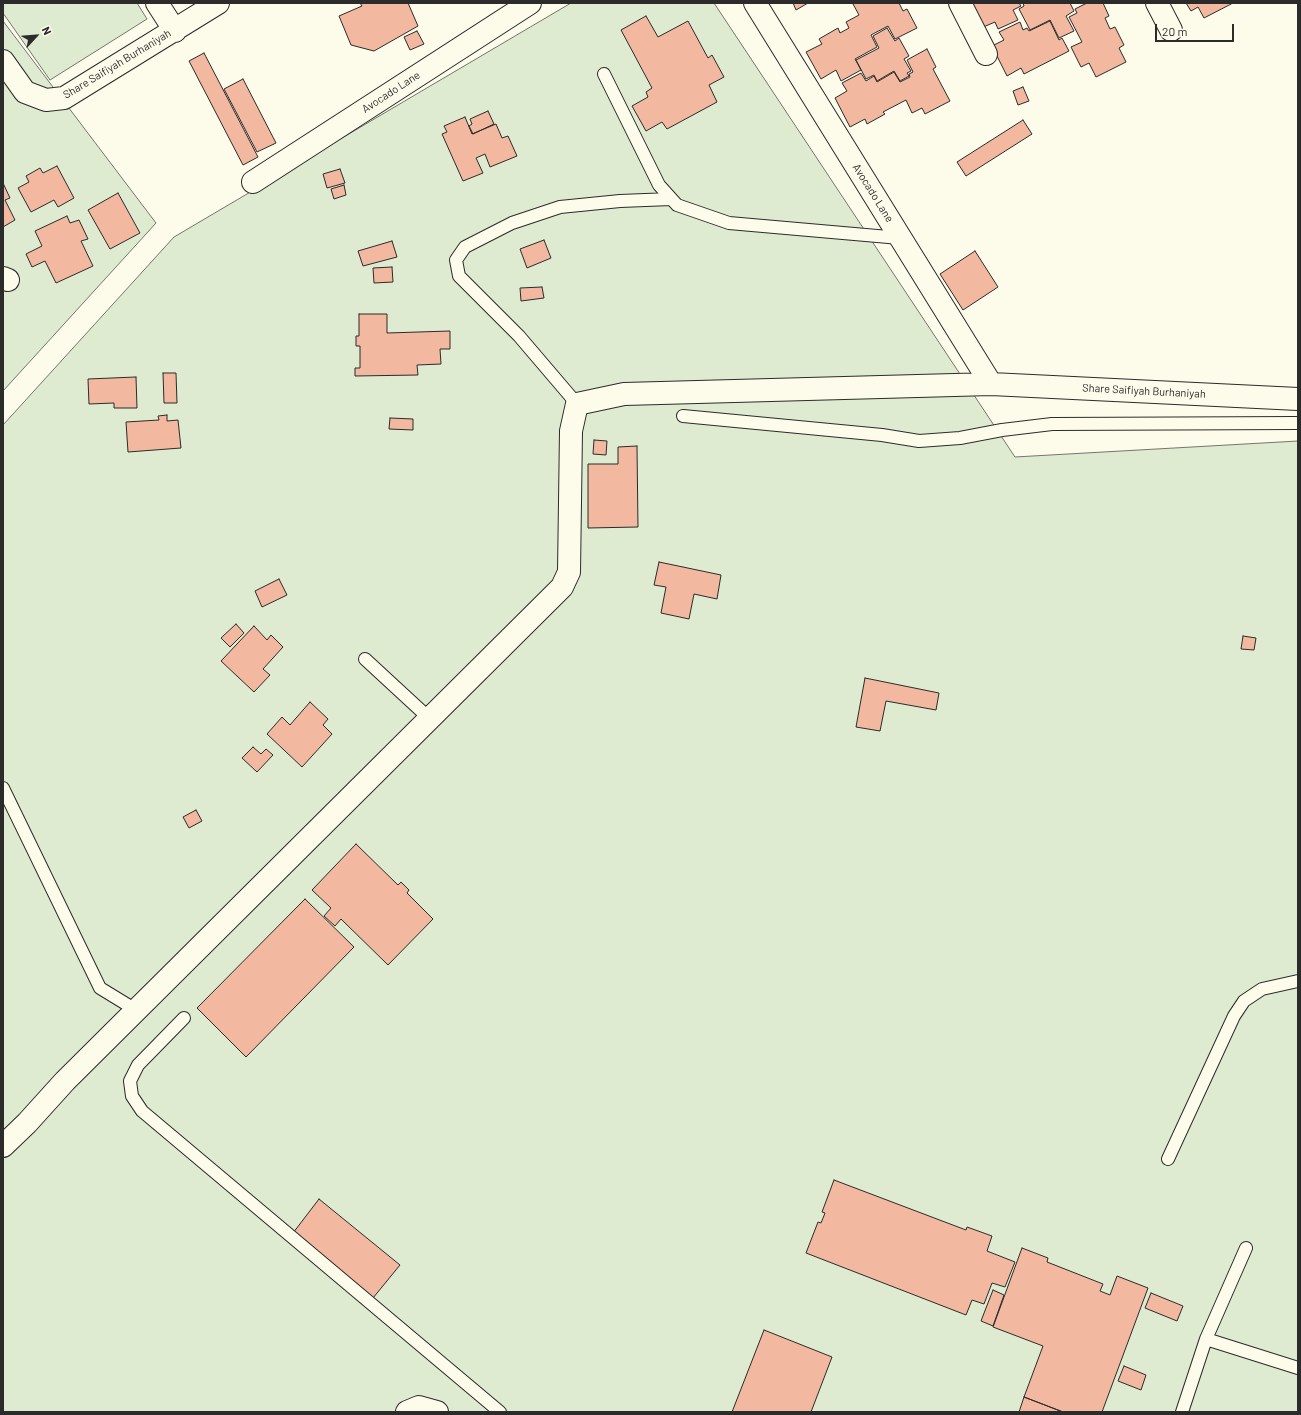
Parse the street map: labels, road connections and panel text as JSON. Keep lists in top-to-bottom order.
{
  "streets": {
    "street": ["Share Saifiyah Burhaniyah", "Avocado Lane"]
  },
  "crossings": [
    ["Share Saifiyah Burhaniyah", "Avocado Lane"]
  ],
  "scale_bar": "20 m",
  "north": "top right"
}
